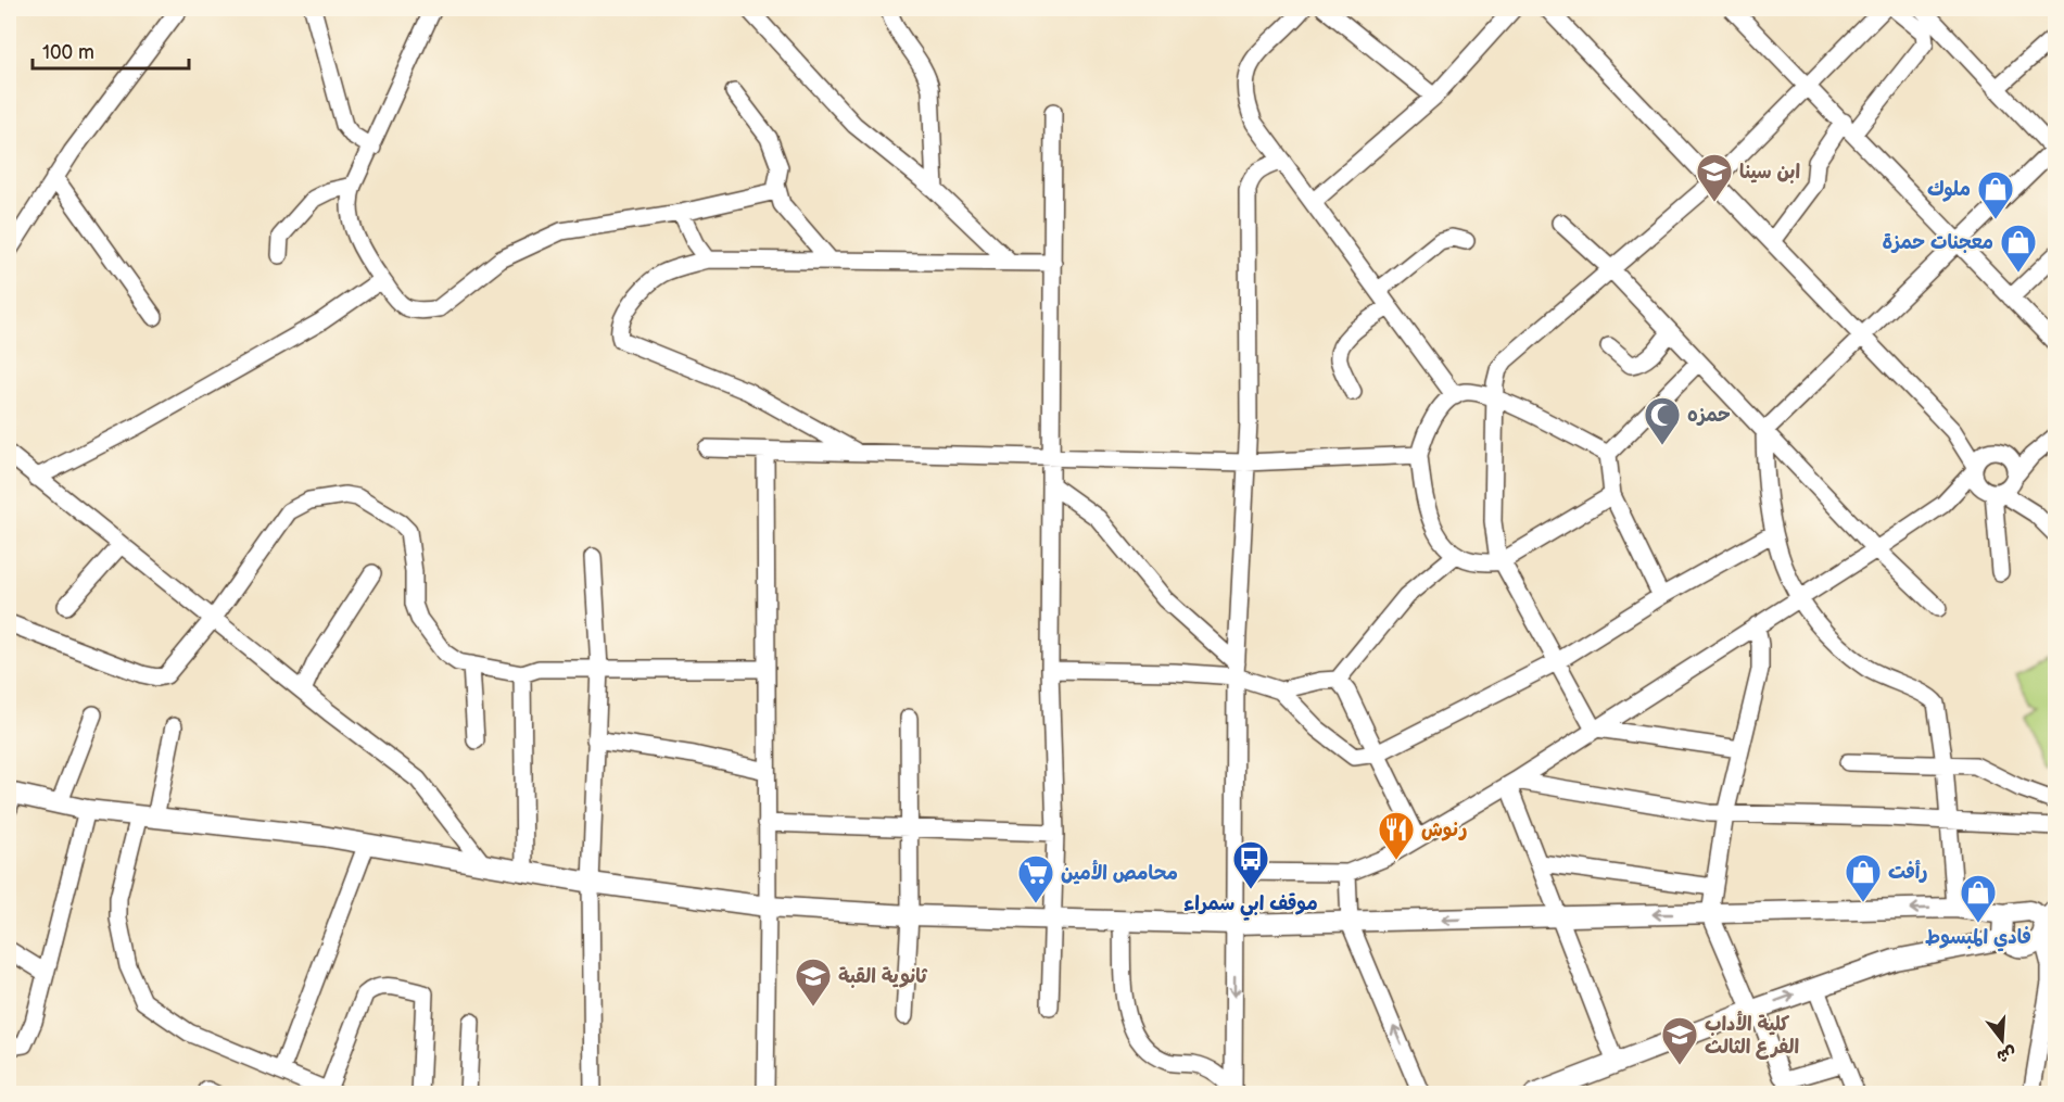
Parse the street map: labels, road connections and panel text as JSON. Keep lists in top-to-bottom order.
{
  "places": {
    "school or university": ["ابن سينا", "ثانوية القبة", "كلية الأداب الفرع الثالث"],
    "shop": [
      "ملوك",
      "معجنات حمزة",
      "رأفت",
      "فادي المبسوط"
    ],
    "mosque": ["حمزه"],
    "restaurant": ["رنوش"],
    "bus stop": ["موقف ابي سمراء"],
    "supermarket": ["محامص الأمين"]
  },
  "scale_bar": "100 m",
  "north": "bottom"
}
